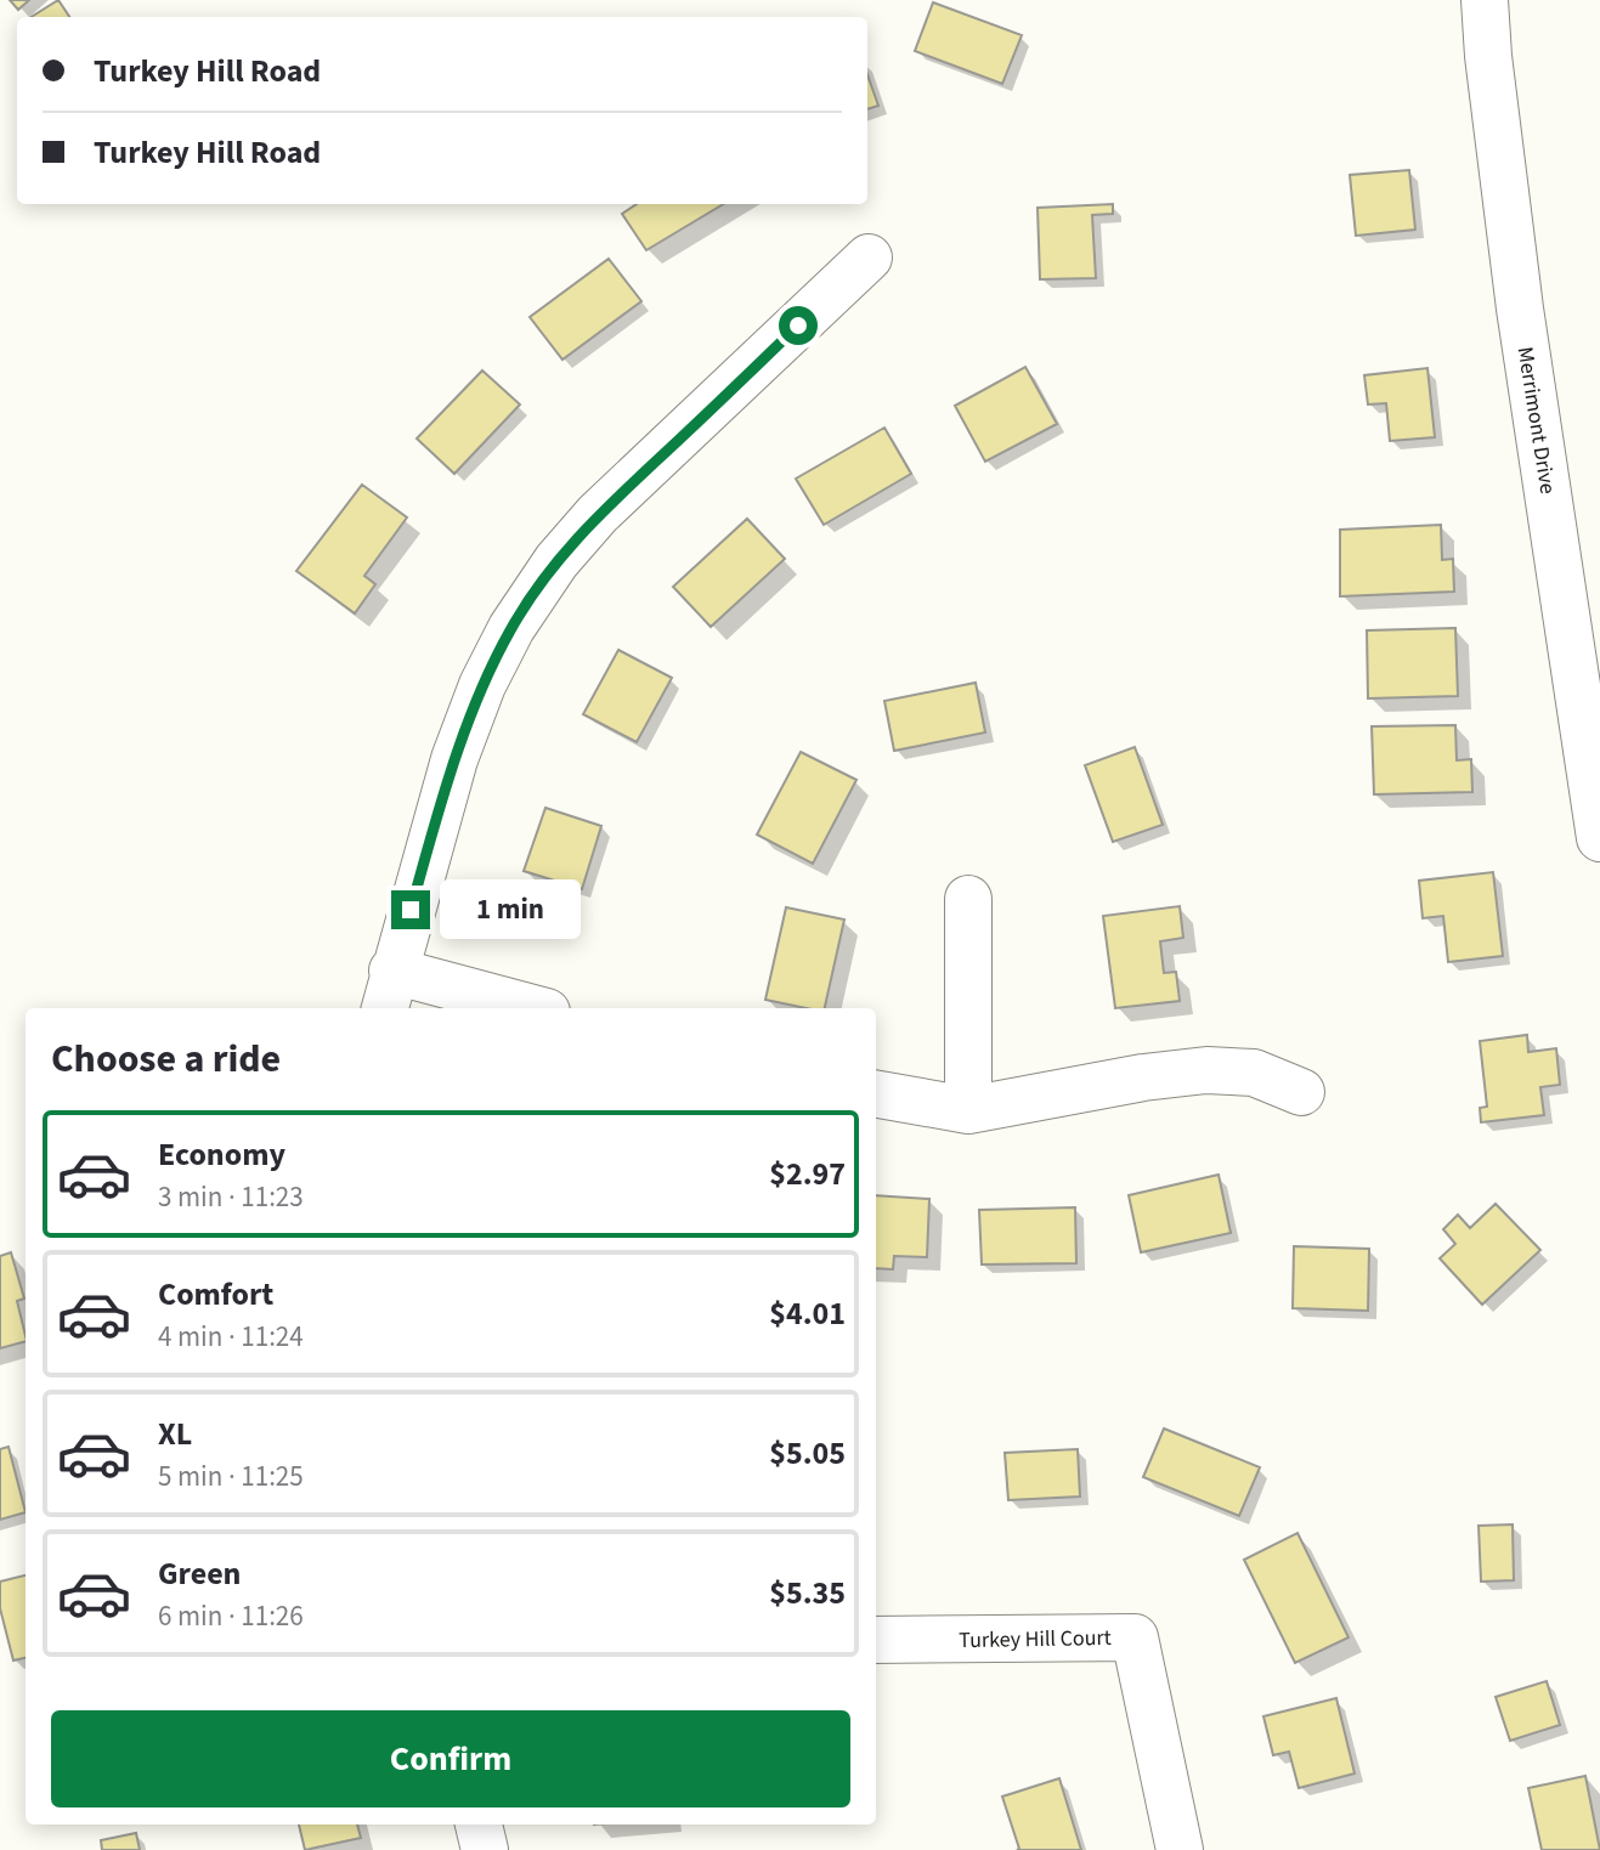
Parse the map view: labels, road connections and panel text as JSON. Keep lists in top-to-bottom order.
{
  "streets": {
    "street": ["Merrimont Drive", "Turkey Hill Court"]
  },
  "page": {
    "banner": ["Turkey Hill Road", "Turkey Hill Road"],
    "bubble": "1 min",
    "heading": "Choose a ride",
    "list": [
      {
        "name": "Economy",
        "note": "3 min · 11:23",
        "value": "$2.97"
      },
      {
        "name": "Comfort",
        "note": "4 min · 11:24",
        "value": "$4.01"
      },
      {
        "name": "XL",
        "note": "5 min · 11:25",
        "value": "$5.05"
      },
      {
        "name": "Green",
        "note": "6 min · 11:26",
        "value": "$5.35"
      }
    ],
    "buttons": "Confirm"
  }
}
